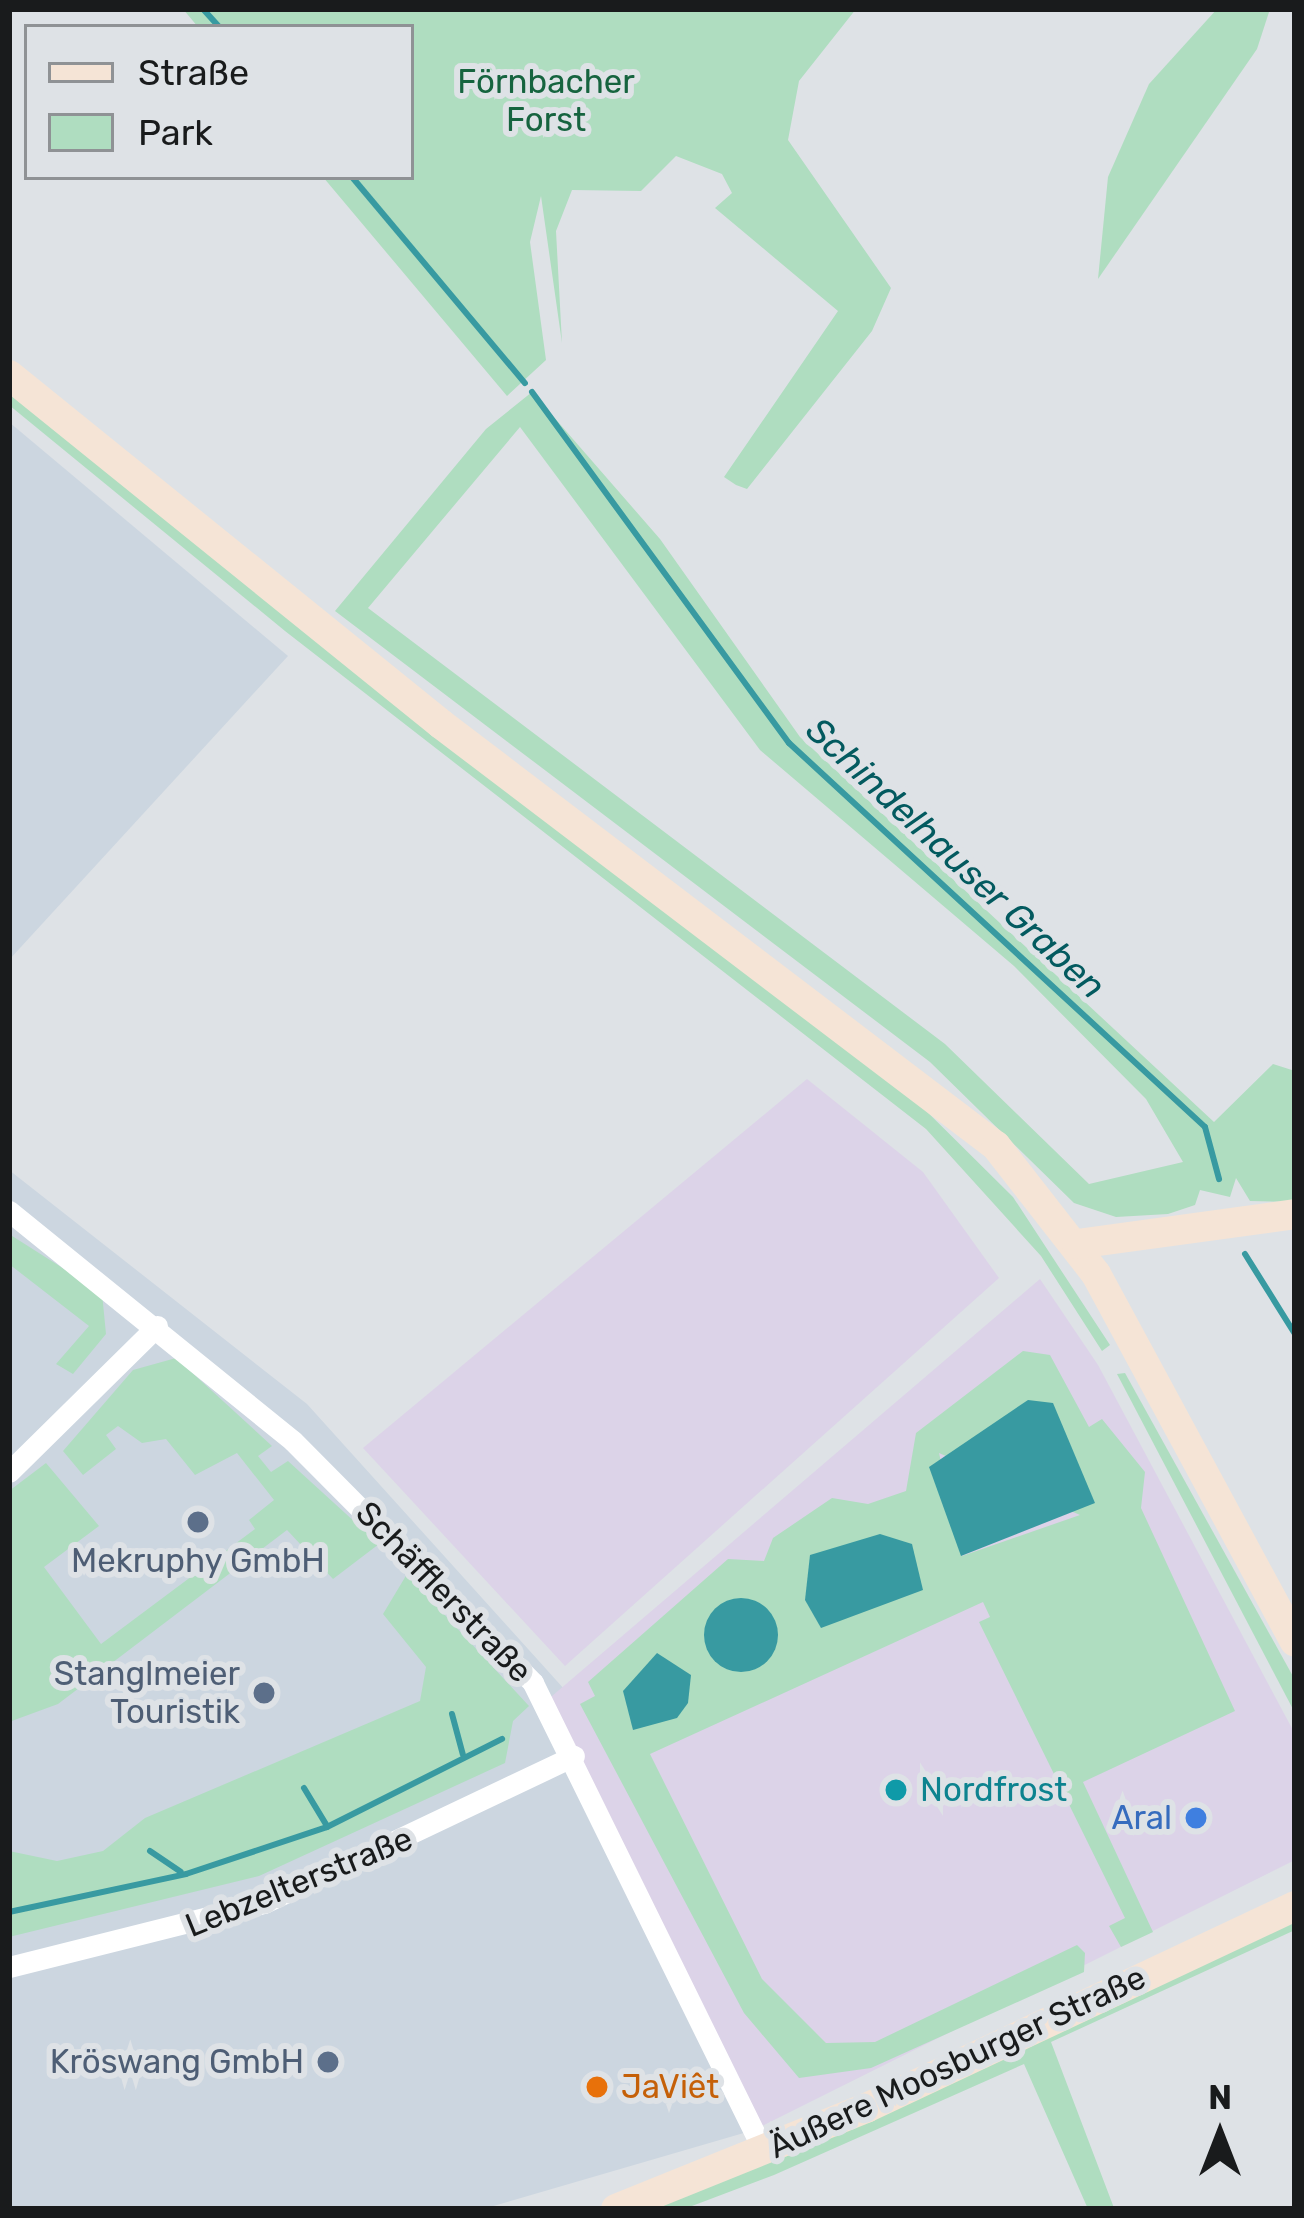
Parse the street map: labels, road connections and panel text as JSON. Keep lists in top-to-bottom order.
{
  "streets": {
    "main road": ["Äußere Moosburger Straße"],
    "street": ["Schäfflerstraße", "Lebzelterstraße"]
  },
  "crossings": [
    ["Schäfflerstraße", "Lebzelterstraße"],
    ["Schäfflerstraße", "Äußere Moosburger Straße"]
  ],
  "water": ["Schindelhauser Graben"],
  "parks": ["Förnbacher Forst"],
  "places": [
    "Mekruphy GmbH",
    "Stanglmeier Touristik",
    "Nordfrost",
    "Aral",
    "Kröswang GmbH",
    "JaViêt"
  ],
  "legend": ["Straße", "Park"],
  "north": "top"
}
